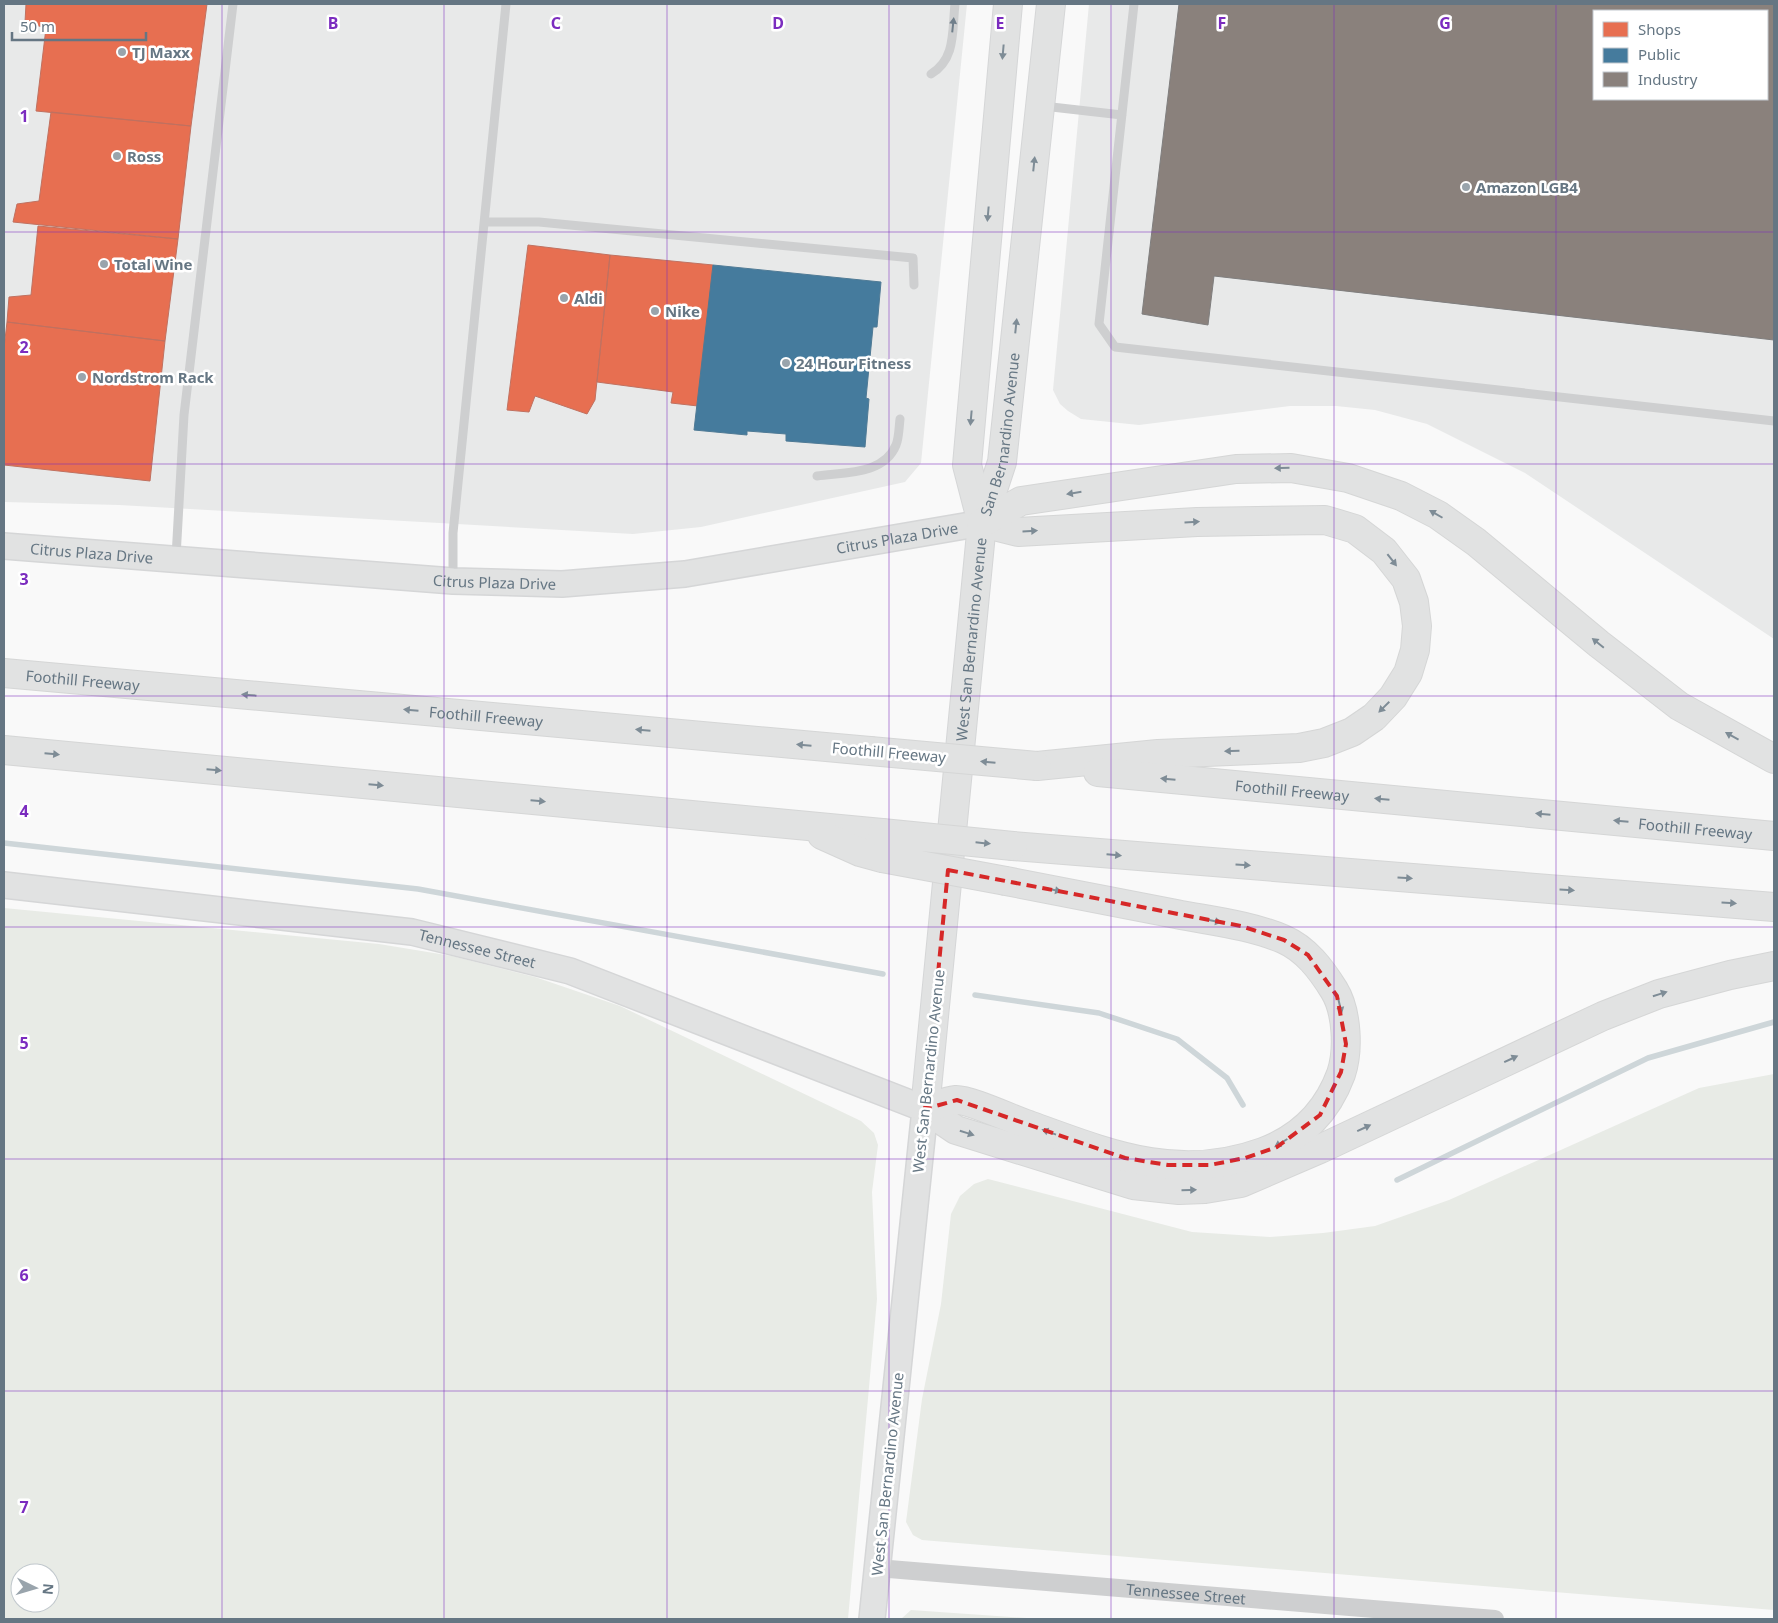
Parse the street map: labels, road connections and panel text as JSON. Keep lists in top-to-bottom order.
{
  "streets": {
    "main road": ["San Bernardino Avenue", "West San Bernardino Avenue", "Foothill Freeway"],
    "street": ["Citrus Plaza Drive", "Tennessee Street"]
  },
  "crossings": [
    ["San Bernardino Avenue", "Citrus Plaza Drive"],
    ["San Bernardino Avenue", "West San Bernardino Avenue"],
    ["Citrus Plaza Drive", "West San Bernardino Avenue"],
    ["West San Bernardino Avenue", "Tennessee Street"]
  ],
  "places": [
    "TJ Maxx",
    "Ross",
    "Amazon LGB4",
    "Total Wine",
    "Aldi",
    "Nike",
    "24 Hour Fitness",
    "Nordstrom Rack"
  ],
  "legend": ["Shops", "Public", "Industry"],
  "scale_bar": "50 m",
  "north": "right",
  "grid": {
    "columns": [
      "B",
      "C",
      "D",
      "E",
      "F",
      "G"
    ],
    "rows": [
      "1",
      "2",
      "3",
      "4",
      "5",
      "6",
      "7"
    ]
  }
}
